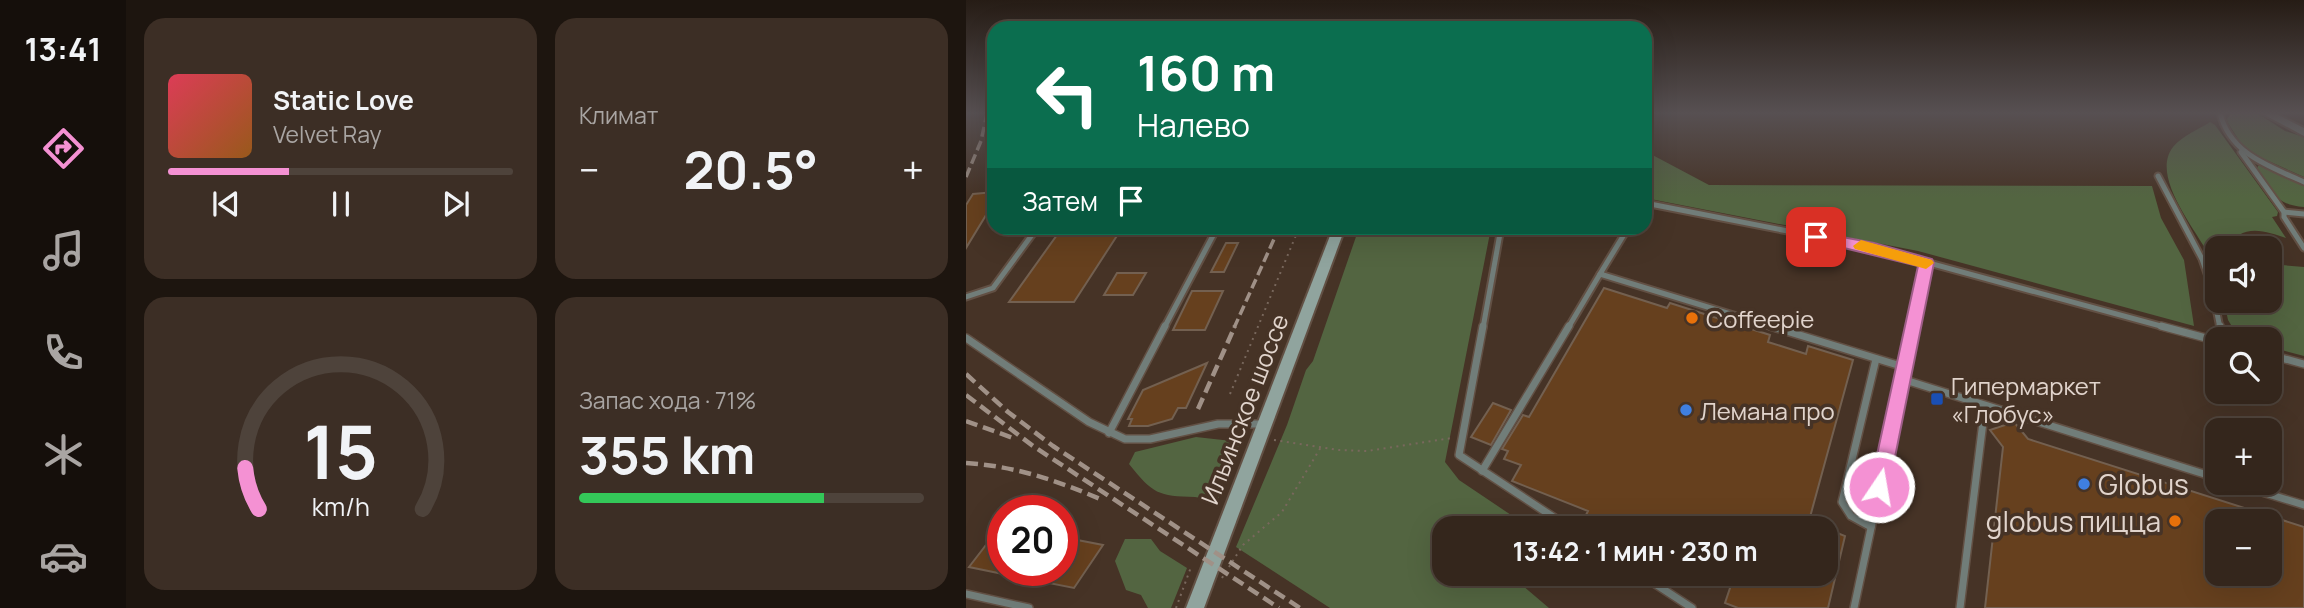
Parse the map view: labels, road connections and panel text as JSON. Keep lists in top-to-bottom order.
{
  "streets": {
    "main road": ["Ильинское шоссе"]
  },
  "places": {
    "other": [
      "Coffeepie",
      "Лемана про",
      "Globus",
      "globus пицца"
    ],
    "transit": ["Гипермаркет «Глобус»"]
  },
  "page": {
    "tabs": "13:41",
    "tile": [
      "Климат",
      ["Запас хода · 71%", "355 km"]
    ],
    "turn": ["160 m", "Налево"],
    "song": ["Static Love", "Velvet Ray"],
    "heat": ["−", "20.5°", "+"],
    "then": "Затем",
    "map_buttons": ["+", "−"],
    "limit": "20",
    "trip": "13:42 · 1 мин · 230 m",
    "gauge": ["15", "km/h"]
  }
}
